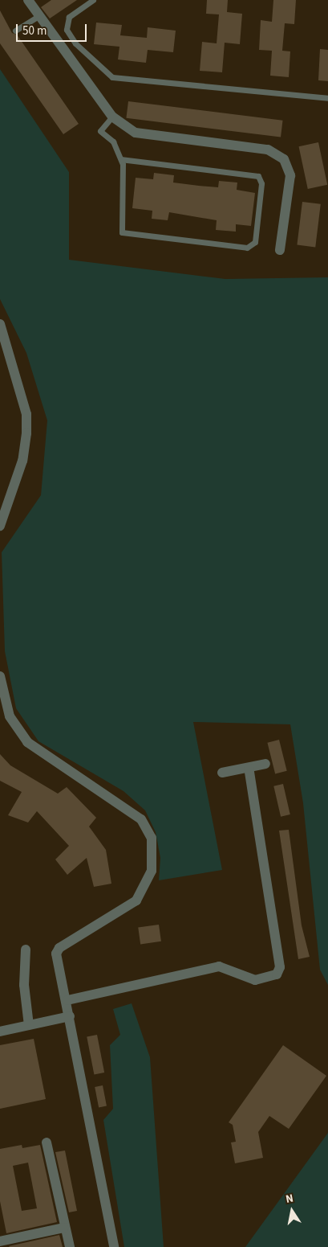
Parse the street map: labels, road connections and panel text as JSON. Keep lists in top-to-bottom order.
{
  "scale_bar": "50 m",
  "north": "top"
}
